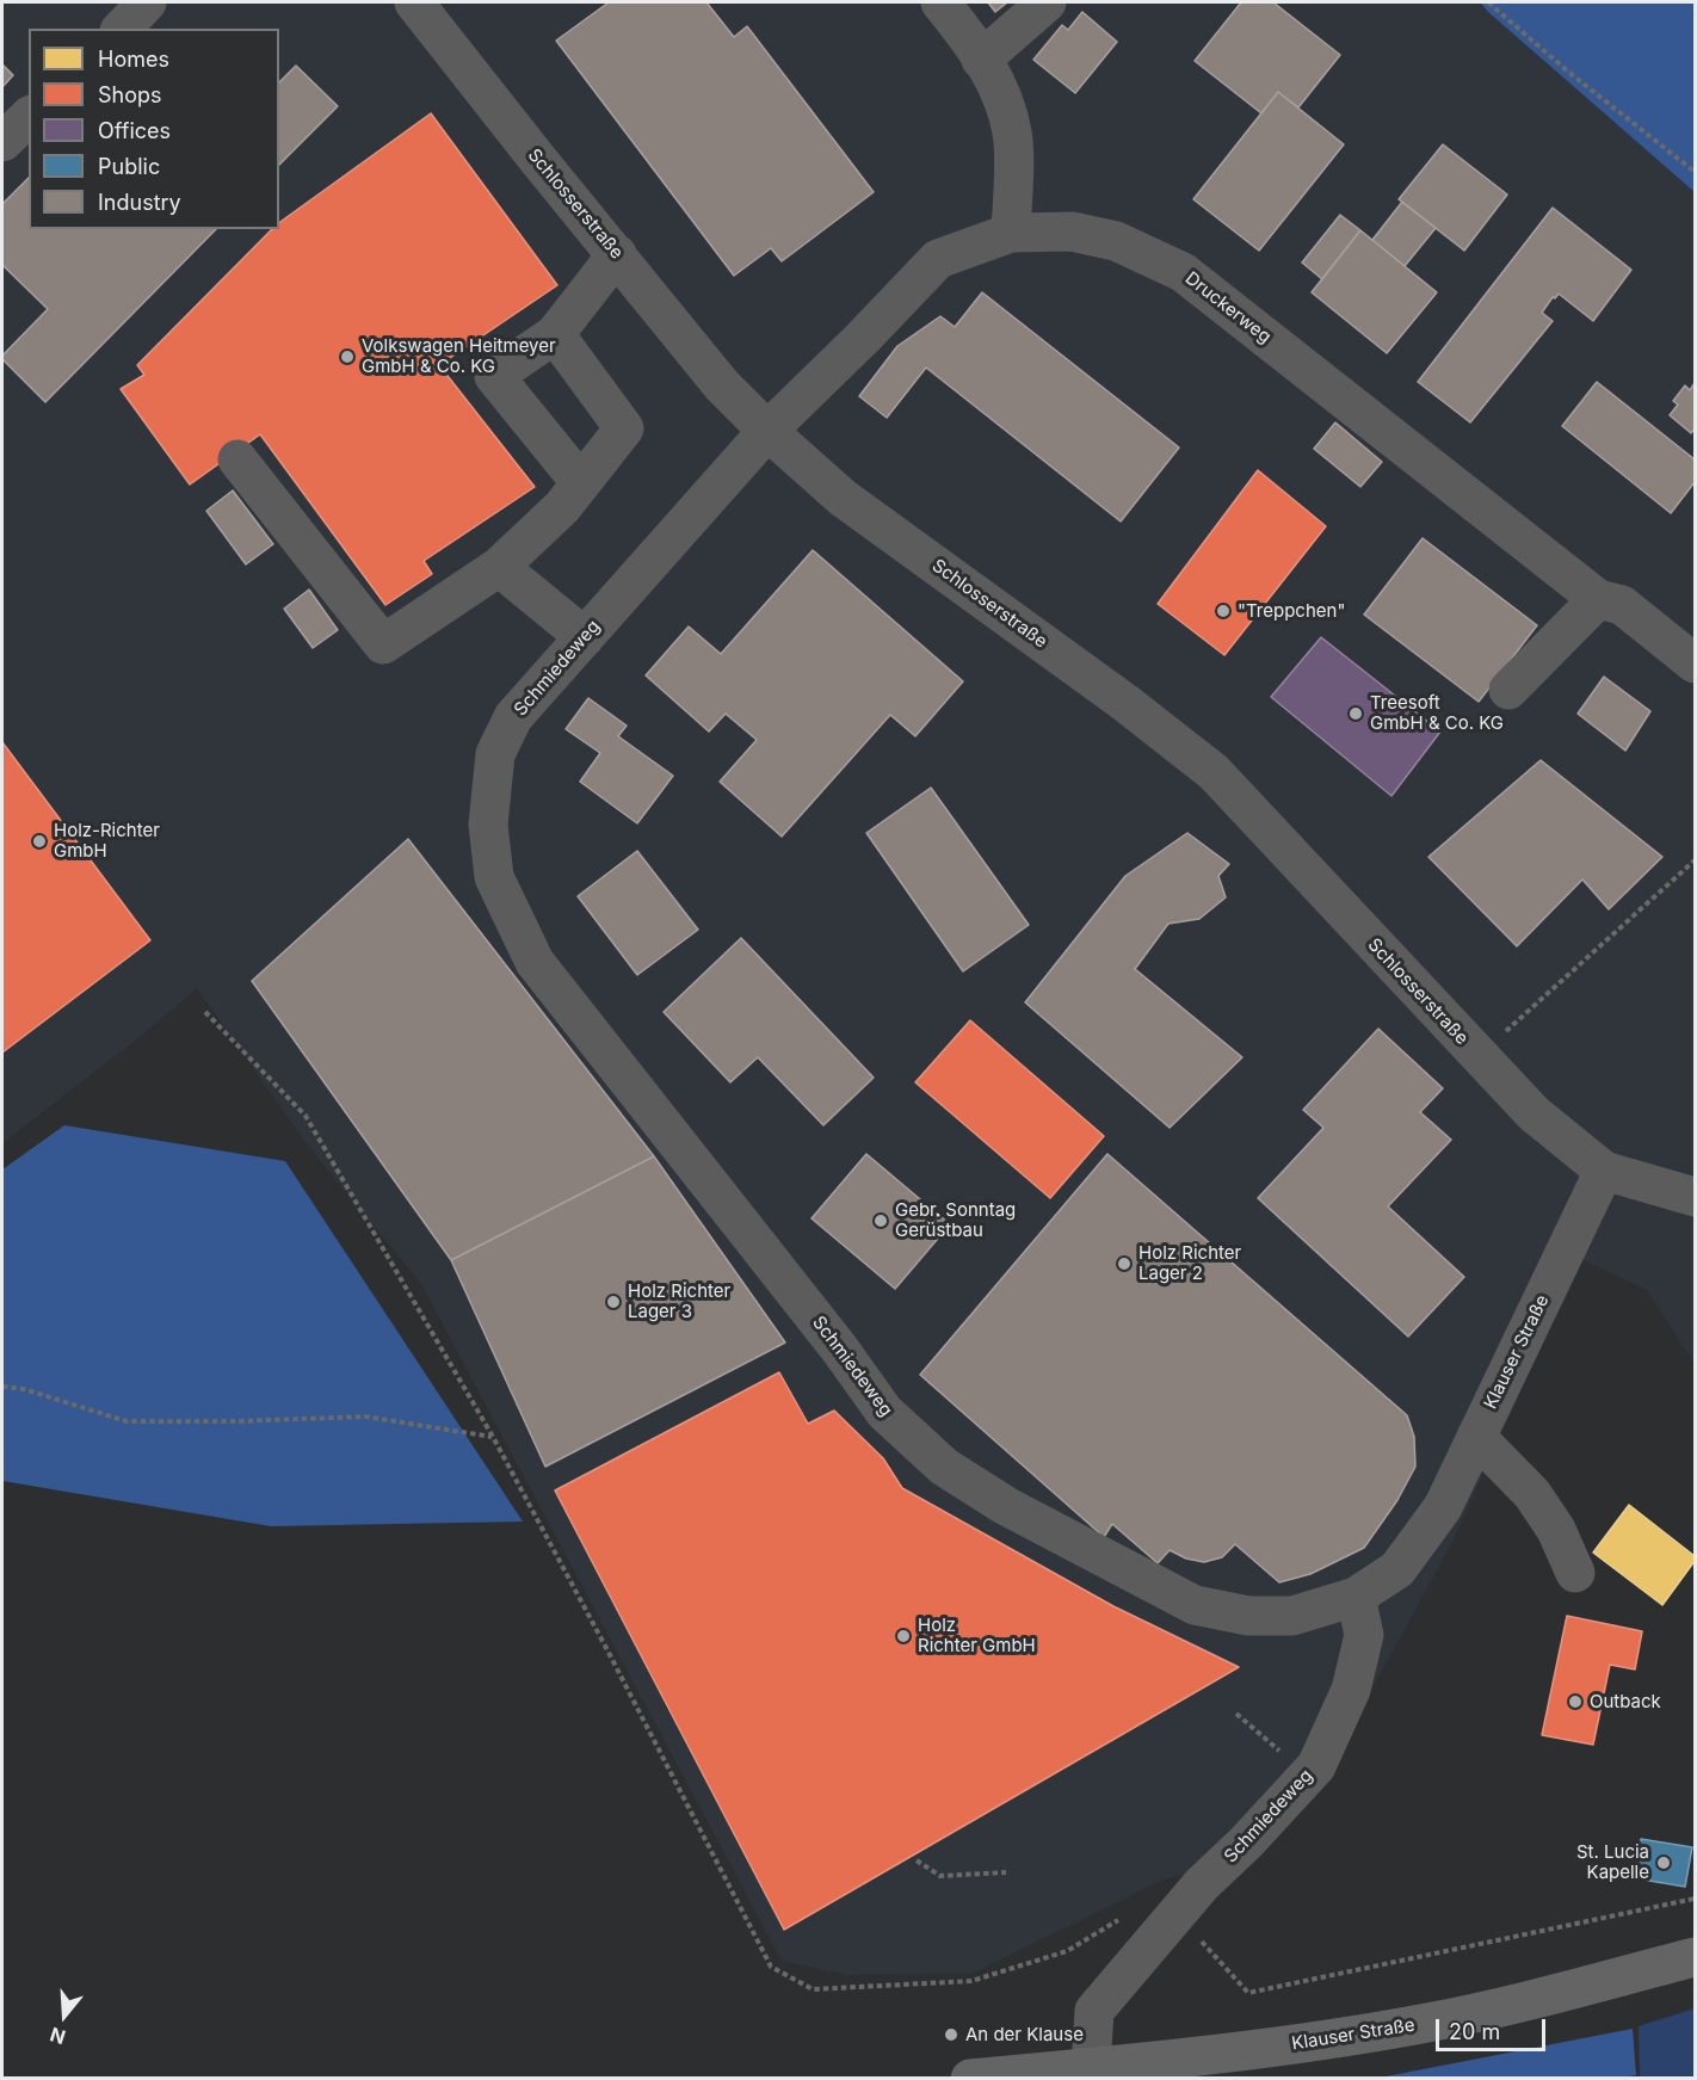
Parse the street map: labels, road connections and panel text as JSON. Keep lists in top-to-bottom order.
{
  "streets": {
    "main road": ["Klauser Straße"],
    "street": ["Schlosserstraße", "Druckerweg", "Schmiedeweg"]
  },
  "crossings": [
    ["Schlosserstraße", "Druckerweg"],
    ["Schlosserstraße", "Schmiedeweg"],
    ["Schlosserstraße", "Klauser Straße"],
    ["Druckerweg", "Schmiedeweg"],
    ["Schmiedeweg", "Klauser Straße"]
  ],
  "places": [
    "Volkswagen Heitmeyer GmbH & Co. KG",
    "\"Treppchen\"",
    "Treesoft GmbH & Co. KG",
    "Holz-Richter GmbH",
    "Gebr. Sonntag Gerüstbau",
    "Holz Richter Lager 2",
    "Holz Richter Lager 3",
    "Holz Richter GmbH",
    "Outback",
    "St. Lucia Kapelle",
    "An der Klause"
  ],
  "legend": [
    "Homes",
    "Shops",
    "Offices",
    "Public",
    "Industry"
  ],
  "scale_bar": "20 m",
  "north": "bottom"
}
